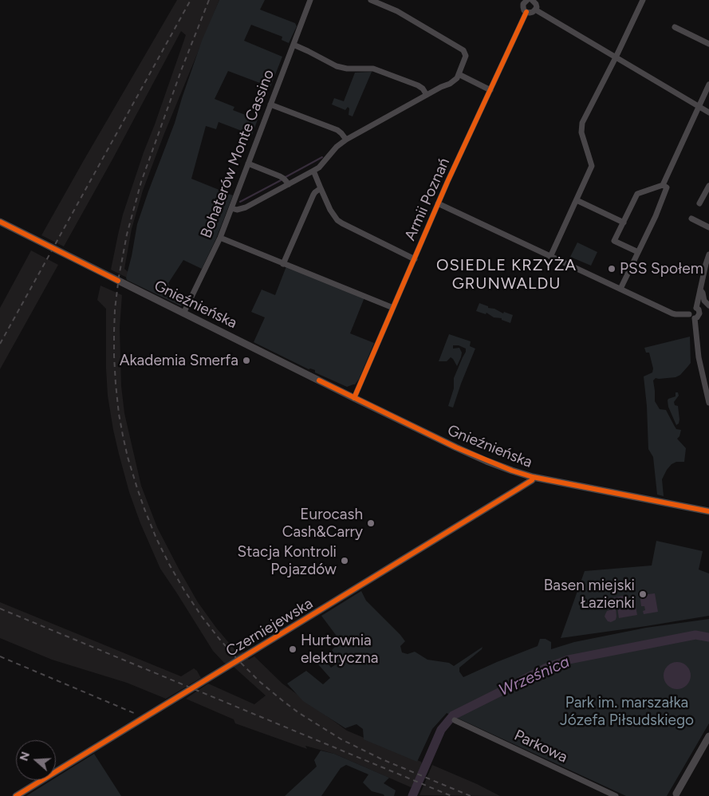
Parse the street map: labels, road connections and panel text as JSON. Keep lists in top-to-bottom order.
{
  "streets": {
    "street": [
      "Bohaterów Monte Cassino",
      "Armii Poznań",
      "Gnieźnieńska",
      "Czerniejewska",
      "Parkowa"
    ]
  },
  "crossings": [
    ["Bohaterów Monte Cassino", "Gnieźnieńska"],
    ["Armii Poznań", "Gnieźnieńska"],
    ["Gnieźnieńska", "Czerniejewska"]
  ],
  "districts": ["OSIEDLE KRZYŻA GRUNWALDU"],
  "water": ["Wrześnica"],
  "parks": ["Park im. marszałka Józefa Piłsudskiego"],
  "places": [
    "PSS Społem",
    "Akademia Smerfa",
    "Eurocash Cash&Carry",
    "Stacja Kontroli Pojazdów",
    "Basen miejski Łazienki",
    "Hurtownia elektryczna"
  ],
  "north": "left"
}
